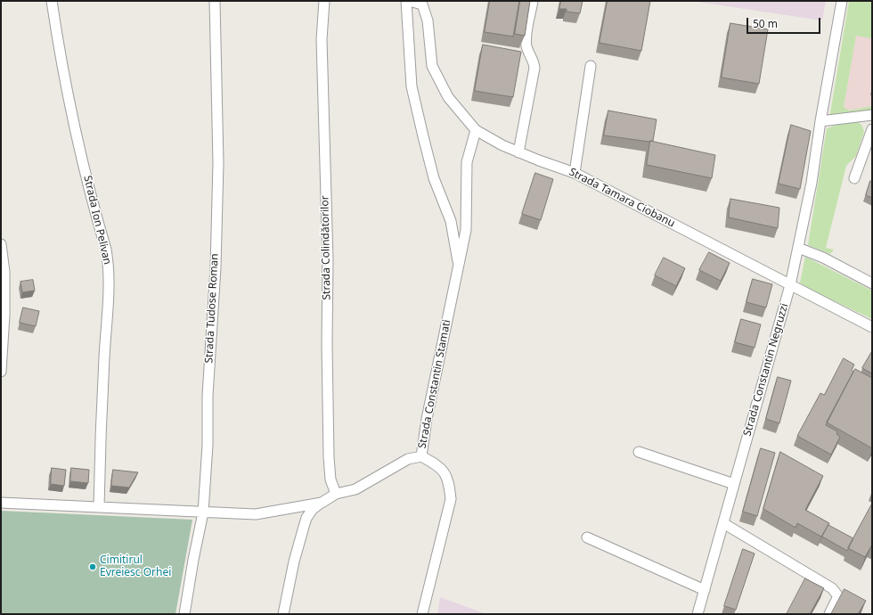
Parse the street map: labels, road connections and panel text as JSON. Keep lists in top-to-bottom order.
{
  "streets": {
    "street": [
      "Strada Tamara Ciobanu",
      "Strada Ion Pelivan",
      "Strada Colindătorilor",
      "Strada Tudose Roman",
      "Strada Constantin Negruzzi",
      "Strada Constantin Stamati"
    ]
  },
  "crossings": [
    ["Strada Tamara Ciobanu", "Strada Constantin Negruzzi"],
    ["Strada Tamara Ciobanu", "Strada Constantin Stamati"]
  ],
  "places": ["Cimitirul Evreiesc Orhei"],
  "scale_bar": "50 m"
}
